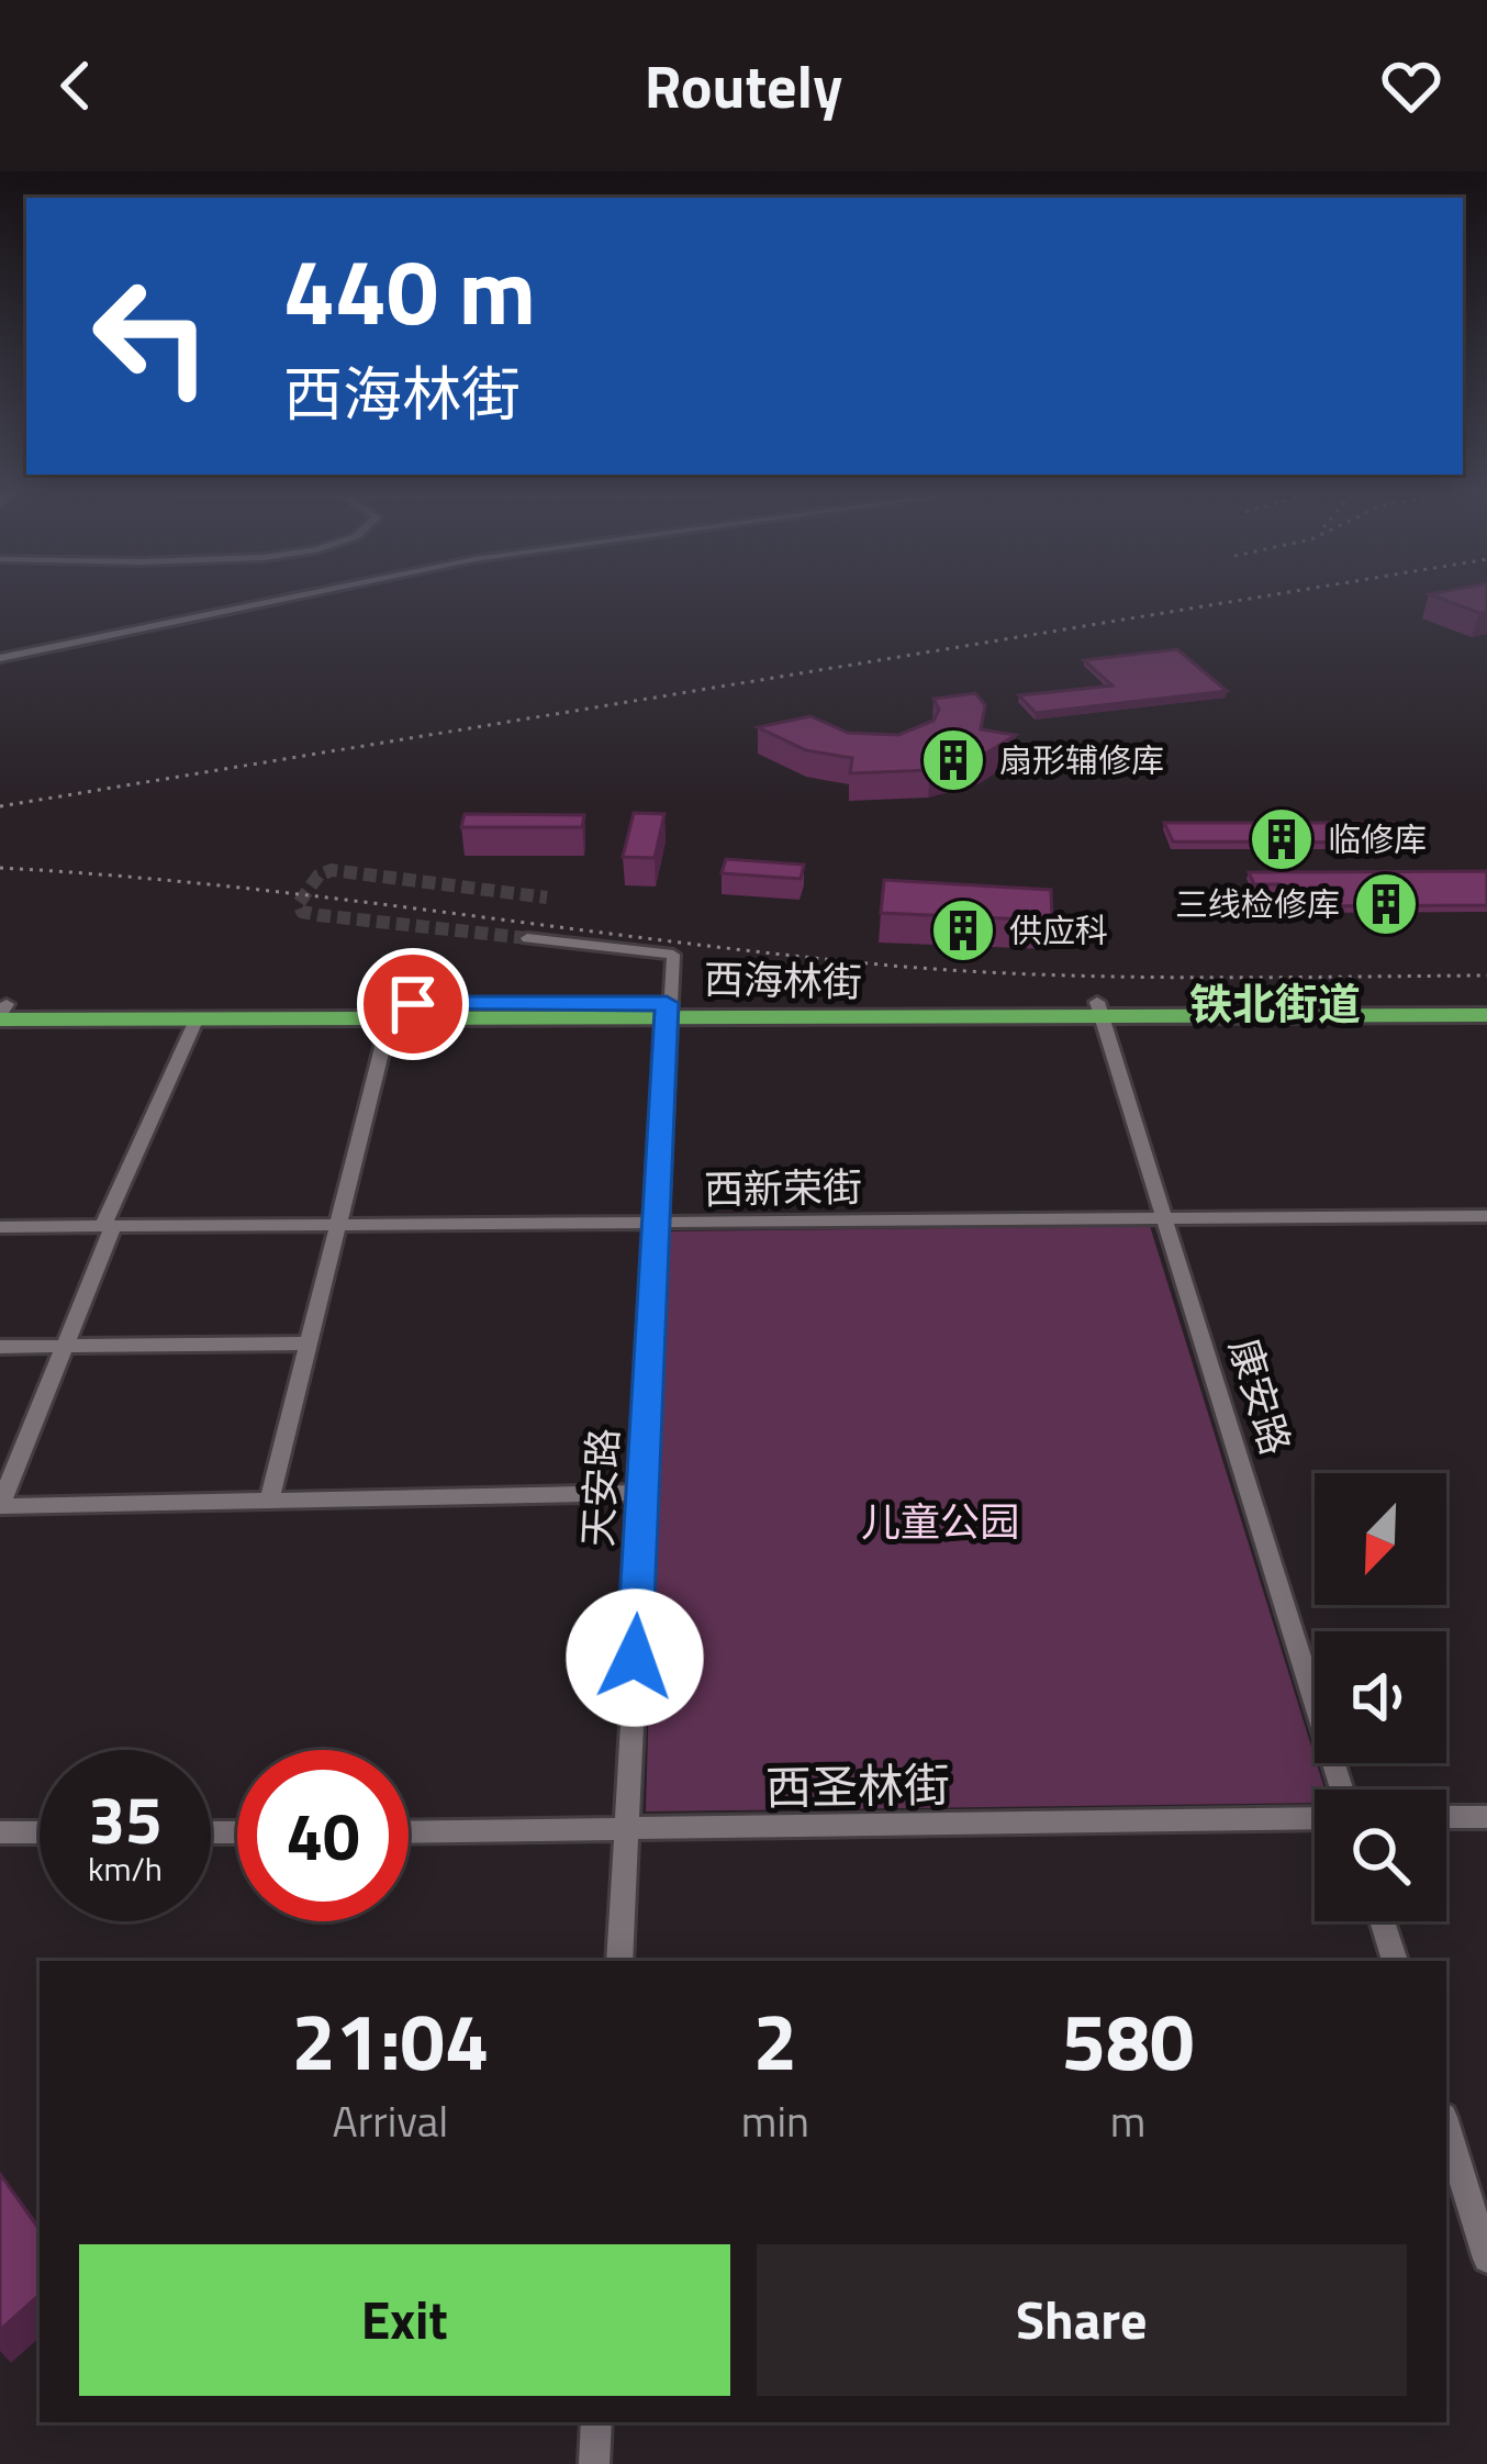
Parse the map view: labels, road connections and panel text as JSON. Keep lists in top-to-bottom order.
{
  "streets": {
    "highway": ["西海林街"],
    "street": [
      "西新荣街",
      "康安路",
      "天安路",
      "西圣林街"
    ]
  },
  "crossings": [
    ["西海林街", "康安路"],
    ["西海林街", "天安路"],
    ["西新荣街", "康安路"],
    ["西新荣街", "天安路"],
    ["天安路", "西圣林街"]
  ],
  "districts": ["铁北街道"],
  "parks": ["儿童公园"],
  "places": {
    "building": [
      "扇形辅修库",
      "临修库",
      "三线检修库",
      "供应科"
    ]
  },
  "north": "bottom left",
  "page": {
    "header": "Routely",
    "turn": ["440 m", "西海林街"],
    "speed": "35 km/h",
    "limit": "40",
    "eta": [
      "21:04",
      "Arrival",
      "2",
      "min",
      "580",
      "m"
    ],
    "buttons": ["Exit", "Share"]
  }
}
